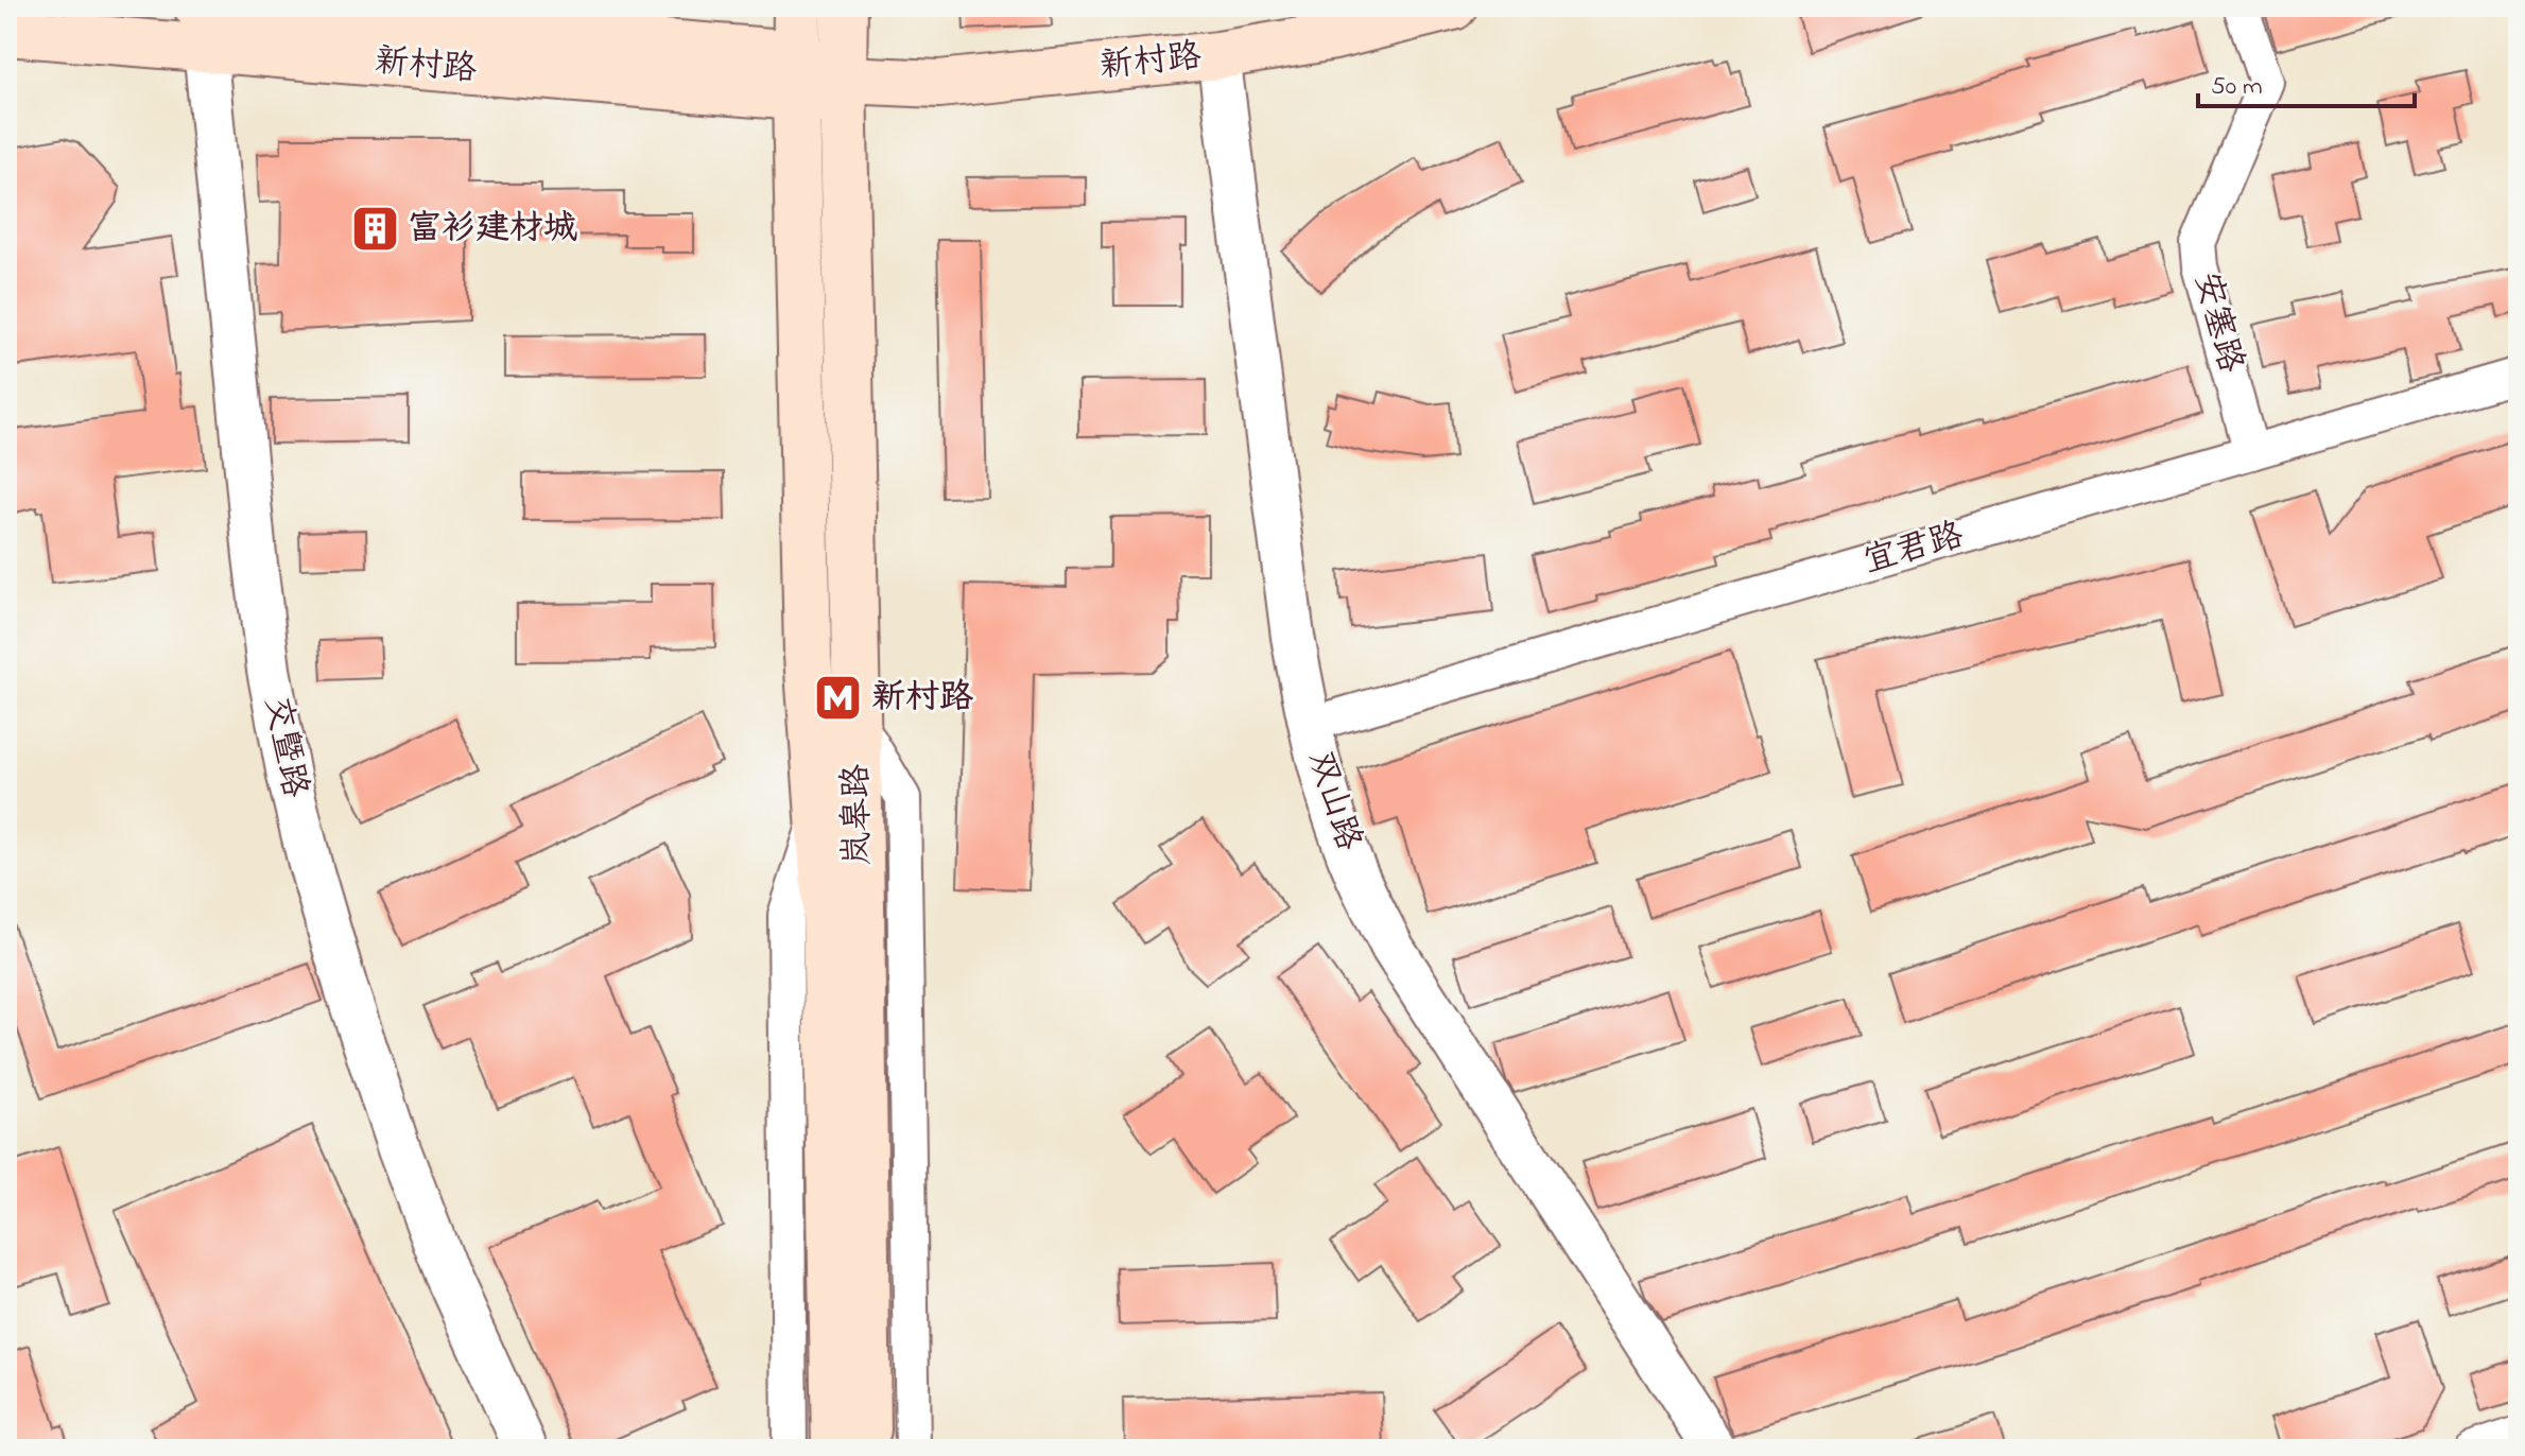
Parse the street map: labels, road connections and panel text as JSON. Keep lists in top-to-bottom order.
{
  "streets": {
    "main road": ["新村路", "岚皋路"],
    "street": [
      "安塞路",
      "宜君路",
      "交暨路",
      "双山路"
    ]
  },
  "crossings": [
    ["新村路", "交暨路"],
    ["新村路", "双山路"],
    ["新村路", "岚皋路"],
    ["安塞路", "宜君路"],
    ["宜君路", "双山路"]
  ],
  "places": {
    "building": ["富衫建材城"],
    "metro station": ["新村路"]
  },
  "scale_bar": "50 m"
}
